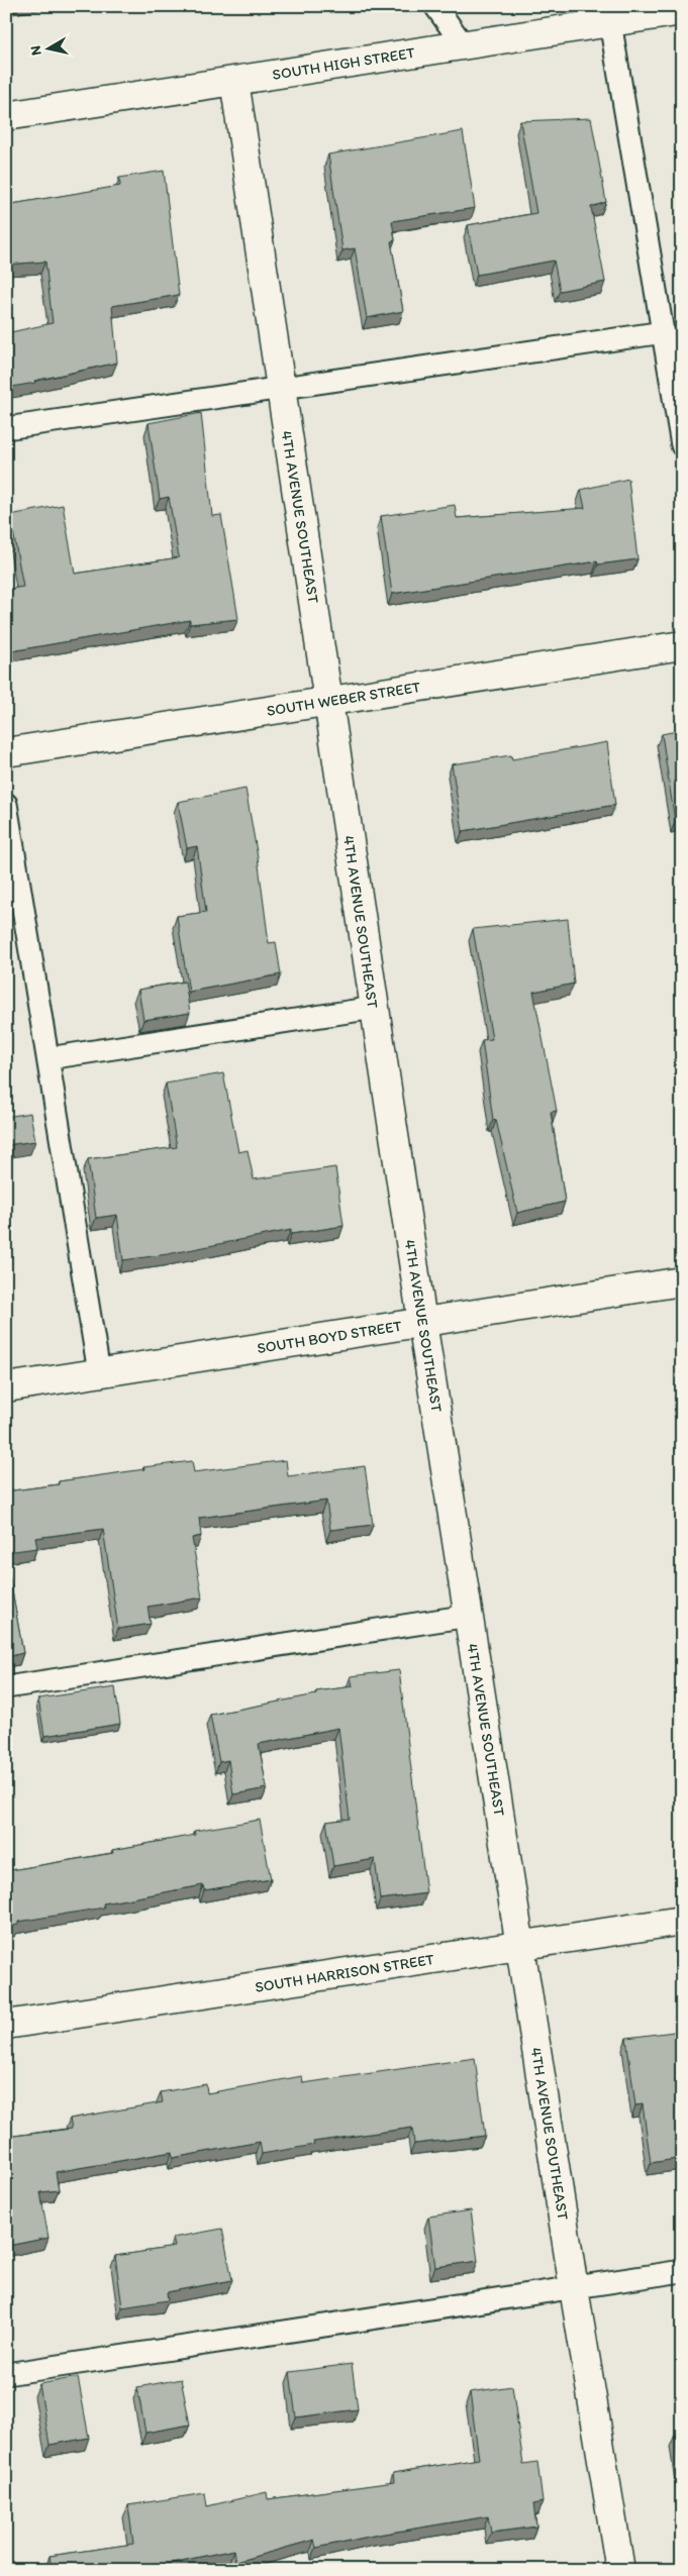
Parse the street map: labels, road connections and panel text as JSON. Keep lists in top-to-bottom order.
{
  "streets": {
    "street": [
      "SOUTH HIGH STREET",
      "4TH AVENUE SOUTHEAST",
      "SOUTH WEBER STREET",
      "SOUTH BOYD STREET",
      "SOUTH HARRISON STREET"
    ]
  },
  "crossings": [
    ["SOUTH HIGH STREET", "4TH AVENUE SOUTHEAST"],
    ["4TH AVENUE SOUTHEAST", "SOUTH WEBER STREET"],
    ["4TH AVENUE SOUTHEAST", "SOUTH BOYD STREET"],
    ["4TH AVENUE SOUTHEAST", "SOUTH HARRISON STREET"]
  ],
  "north": "left"
}
